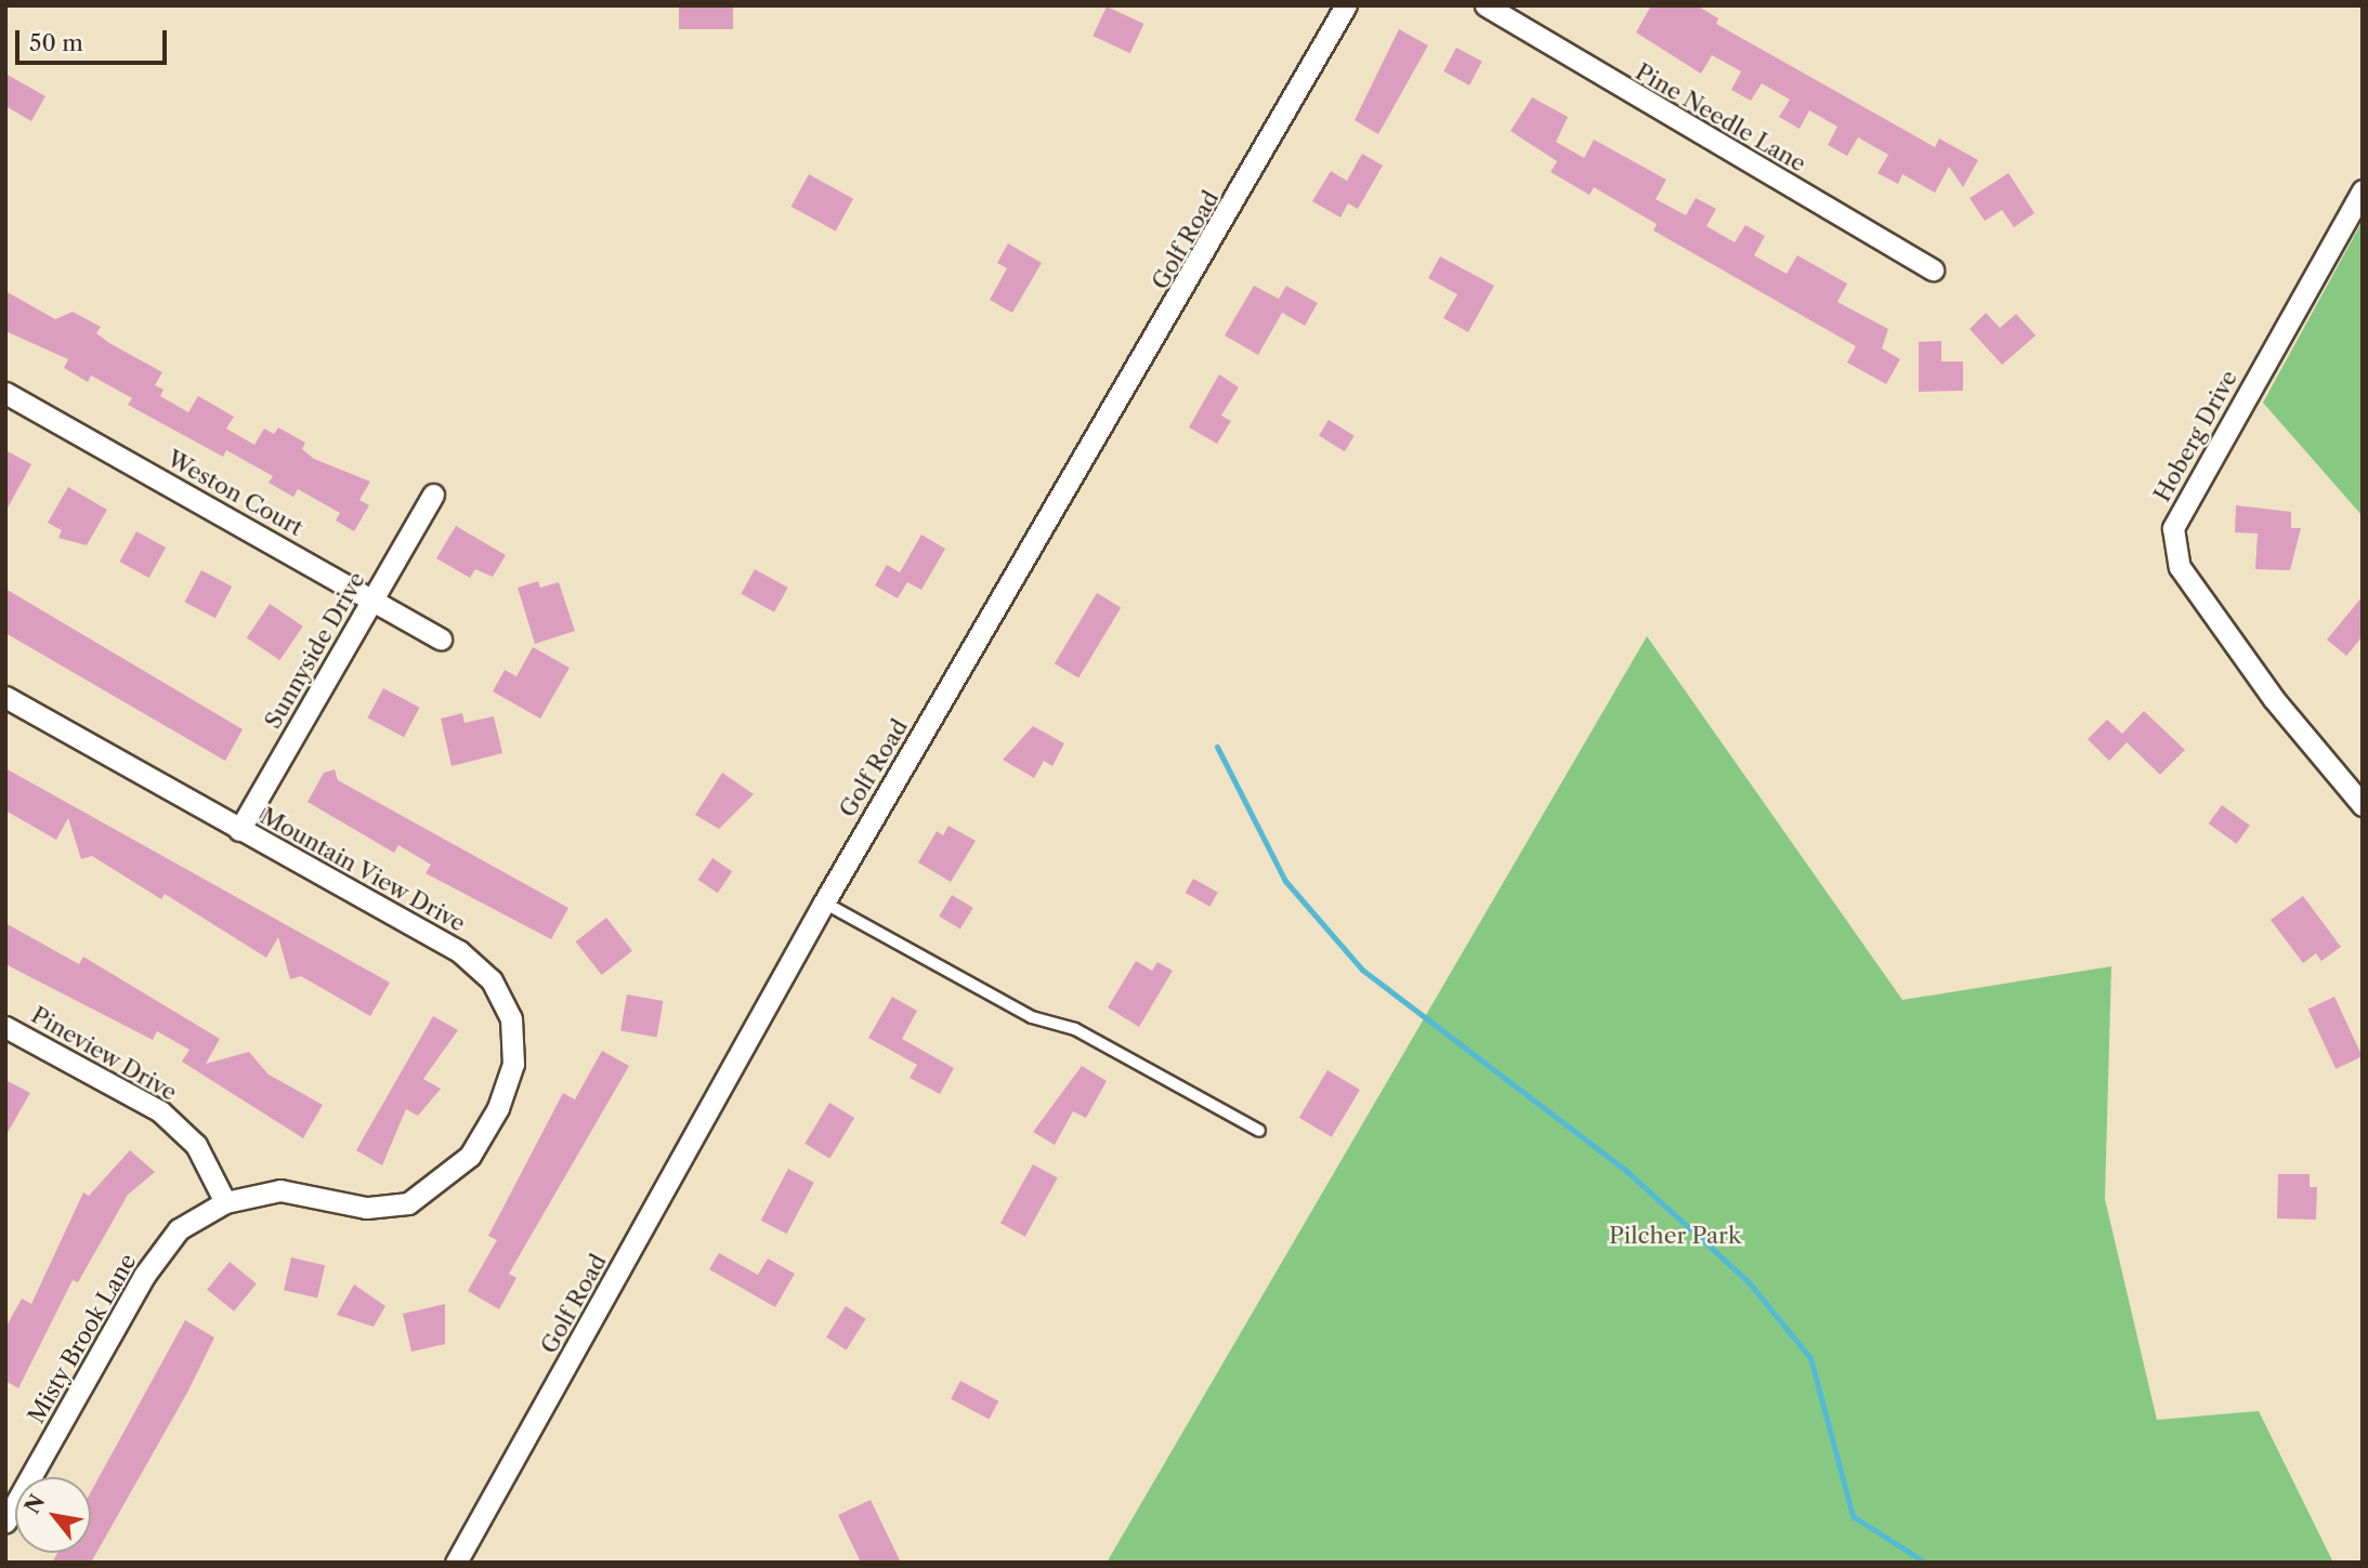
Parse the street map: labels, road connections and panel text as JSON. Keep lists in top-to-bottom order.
{
  "streets": {
    "street": [
      "Pine Needle Lane",
      "Golf Road",
      "Hoberg Drive",
      "Weston Court",
      "Sunnyside Drive",
      "Mountain View Drive",
      "Pineview Drive",
      "Misty Brook Lane"
    ]
  },
  "crossings": [
    ["Weston Court", "Sunnyside Drive"],
    ["Sunnyside Drive", "Mountain View Drive"],
    ["Mountain View Drive", "Pineview Drive"],
    ["Mountain View Drive", "Misty Brook Lane"],
    ["Pineview Drive", "Misty Brook Lane"]
  ],
  "parks": ["Pilcher Park"],
  "scale_bar": "50 m",
  "north": "top left"
}
